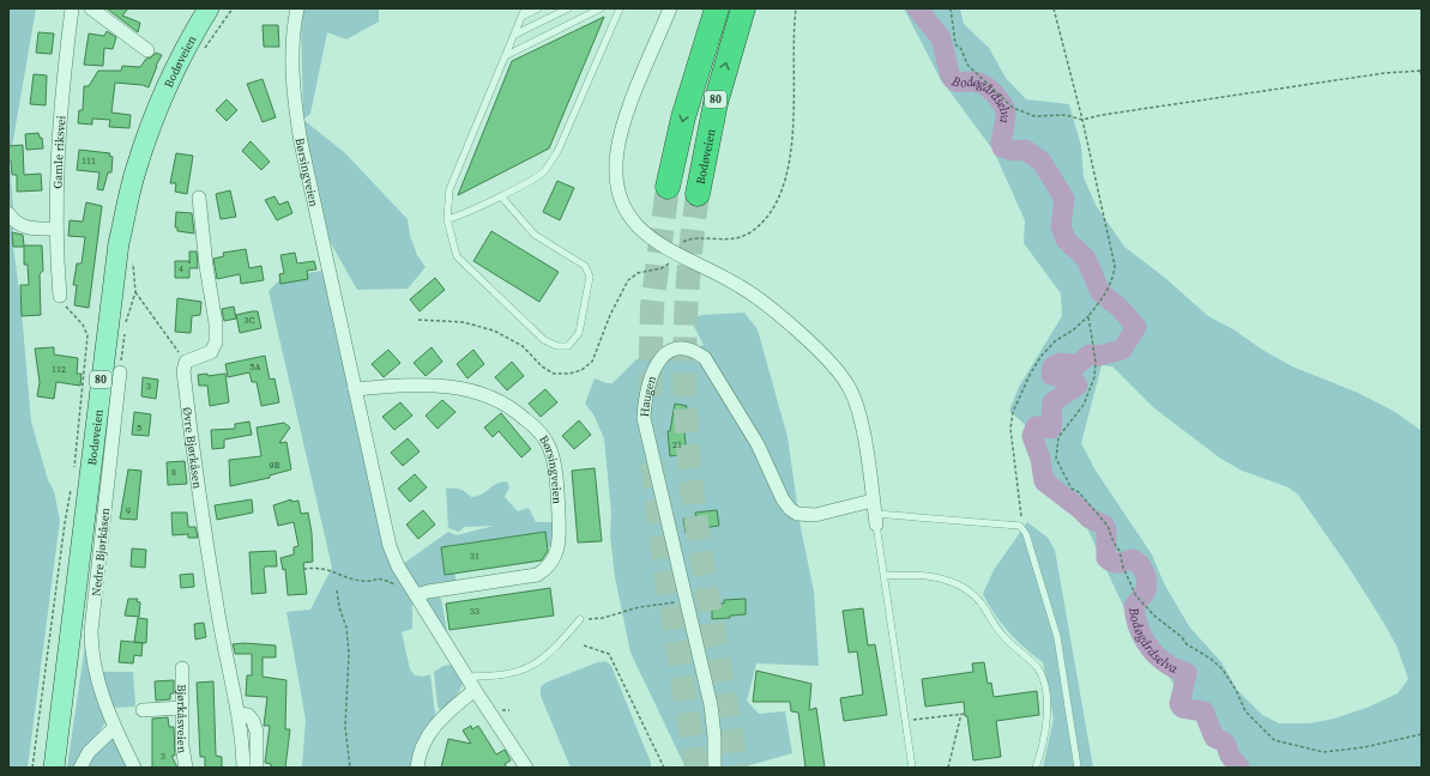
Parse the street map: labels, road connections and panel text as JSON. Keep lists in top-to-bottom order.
{
  "streets": {
    "highway": ["Bodøveien", "80"],
    "street": [
      "Gamle riksvei",
      "Børsingveien",
      "Haugen",
      "Øvre Bjørkåsen",
      "Nedre Bjørkåsen",
      "Bjørkåsveien"
    ]
  },
  "water": ["Bodøgårdselva"],
  "house_numbers": [
    "111",
    "4",
    "3C",
    "5A",
    "112",
    "3",
    "5",
    "21",
    "9B",
    "8",
    "9",
    "31",
    "33",
    "3"
  ]
}
